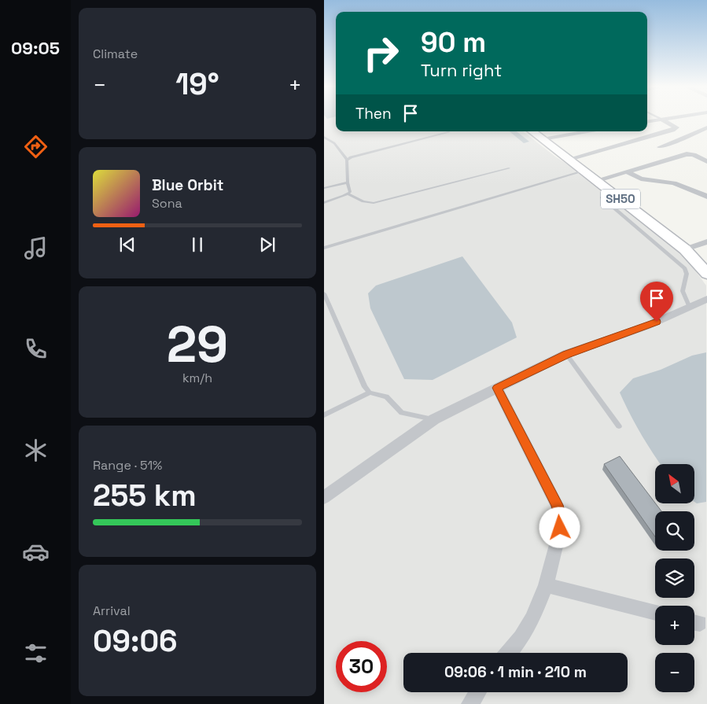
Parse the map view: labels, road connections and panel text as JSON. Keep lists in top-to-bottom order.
{
  "streets": {
    "main road": ["SH50"]
  },
  "north": "top left",
  "page": {
    "tabs": "09:05",
    "tile": [
      "Climate",
      ["29", "km/h"],
      ["Range · 51%", "255 km"],
      ["Arrival", "09:06"]
    ],
    "turn": ["90 m", "Turn right"],
    "heat": ["−", "19°", "+"],
    "then": "Then",
    "song": ["Blue Orbit", "Sona"],
    "map_buttons": ["+", "−"],
    "limit": "30",
    "trip": "09:06 · 1 min · 210 m"
  }
}
